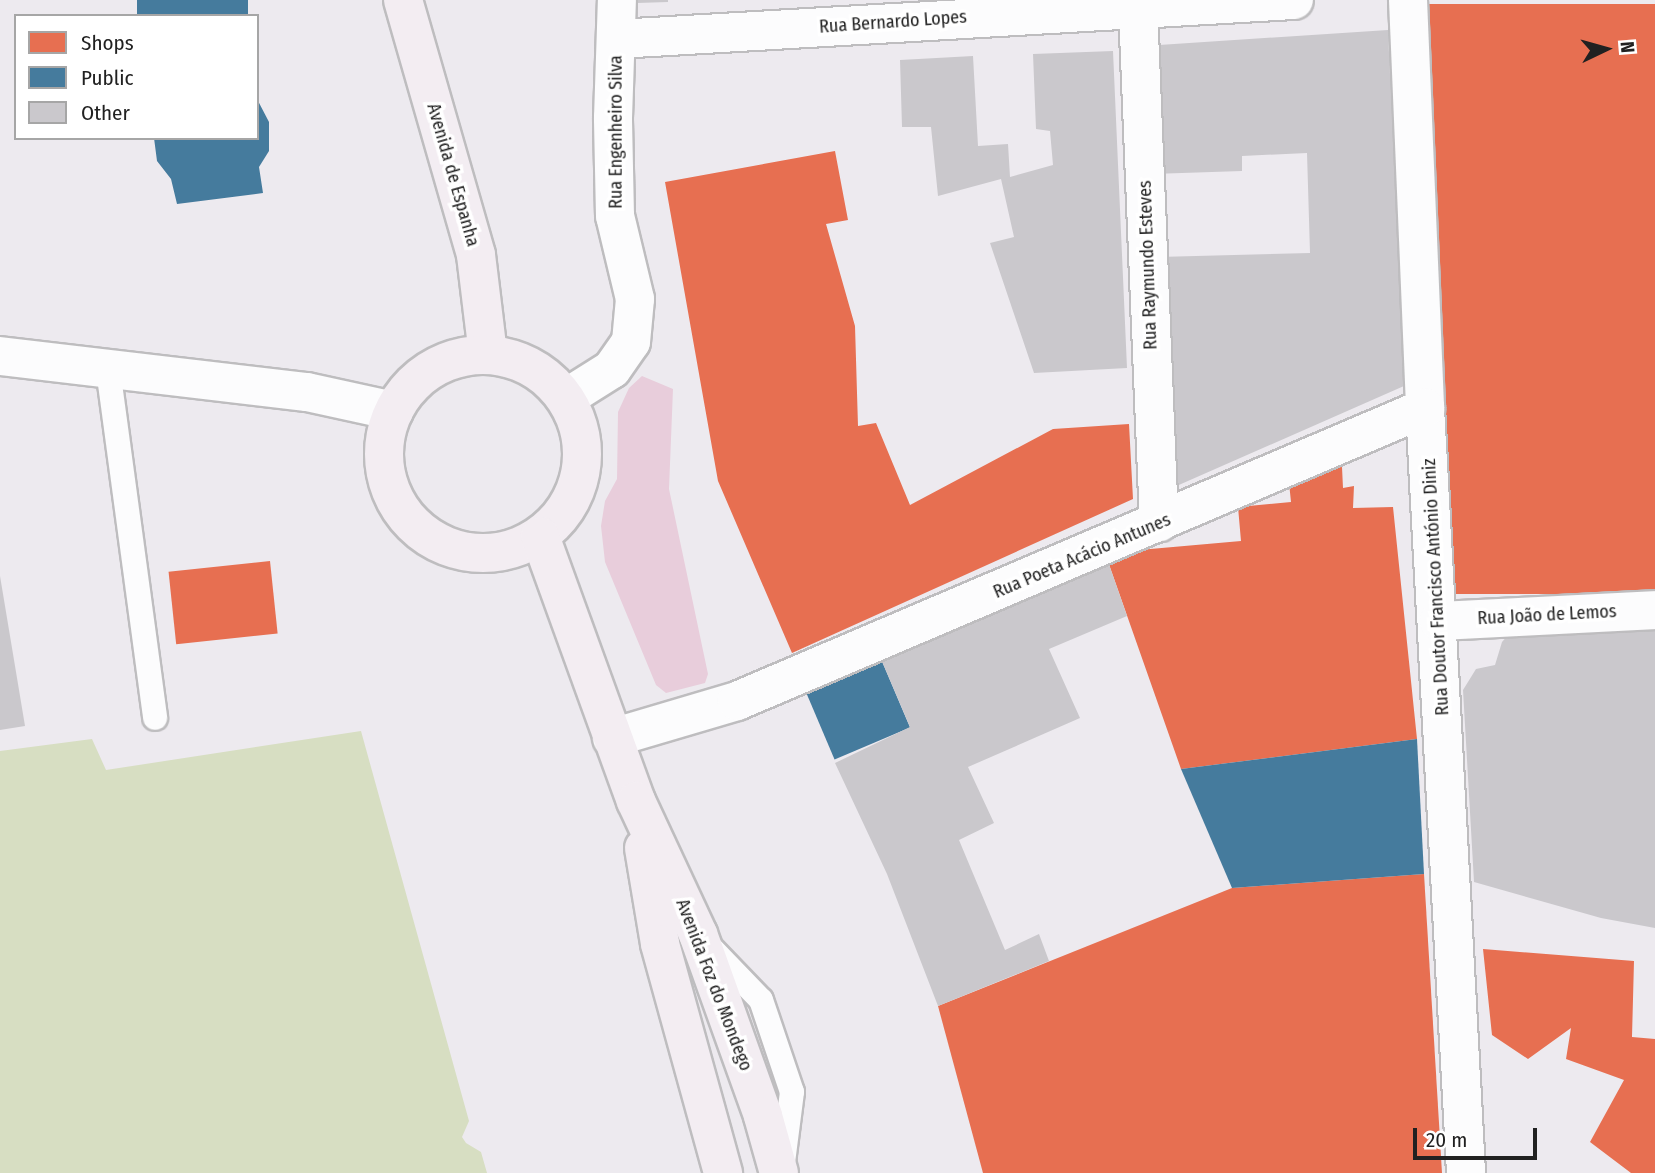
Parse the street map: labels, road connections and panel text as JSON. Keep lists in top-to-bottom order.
{
  "streets": {
    "main road": ["Avenida de Espanha", "Avenida Foz do Mondego"],
    "street": [
      "Rua Bernardo Lopes",
      "Rua Engenheiro Silva",
      "Rua Raymundo Esteves",
      "Rua Poeta Acácio Antunes",
      "Rua Doutor Francisco António Diniz",
      "Rua João de Lemos"
    ]
  },
  "crossings": [
    ["Rua Bernardo Lopes", "Rua Engenheiro Silva"],
    ["Rua Bernardo Lopes", "Rua Raymundo Esteves"],
    ["Rua Engenheiro Silva", "Avenida de Espanha"],
    ["Rua Engenheiro Silva", "Avenida Foz do Mondego"],
    ["Avenida de Espanha", "Avenida Foz do Mondego"],
    ["Rua Raymundo Esteves", "Rua Poeta Acácio Antunes"],
    ["Rua Poeta Acácio Antunes", "Rua Doutor Francisco António Diniz"],
    ["Rua Poeta Acácio Antunes", "Avenida Foz do Mondego"],
    ["Rua Doutor Francisco António Diniz", "Rua João de Lemos"]
  ],
  "legend": ["Shops", "Public", "Other"],
  "scale_bar": "20 m",
  "north": "right"
}
